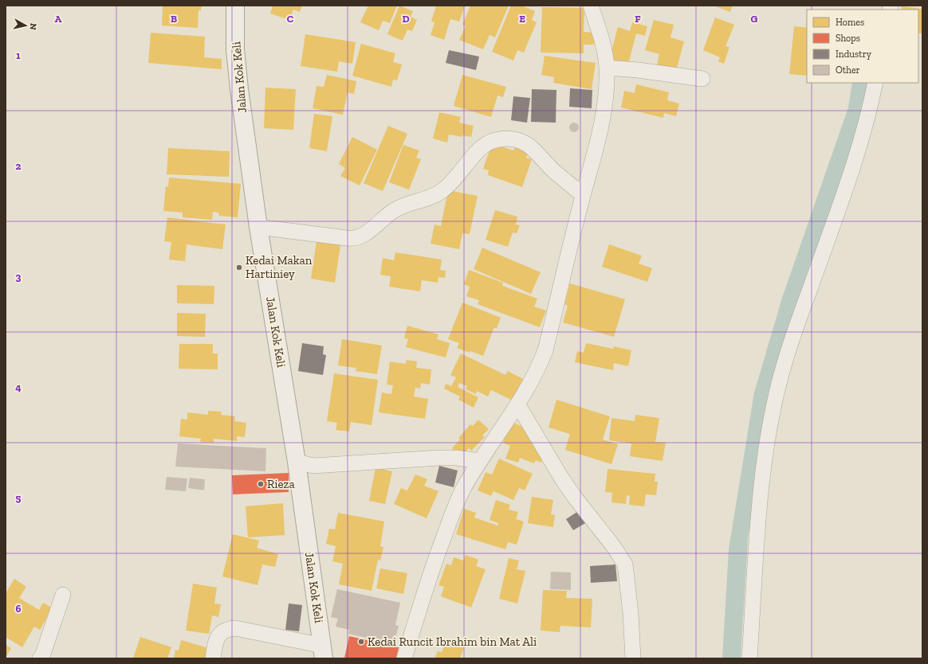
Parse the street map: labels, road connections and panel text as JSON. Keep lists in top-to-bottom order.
{
  "streets": {
    "street": ["Jalan Kok Keli"]
  },
  "places": ["Kedai Makan Hartiniey", "Rieza", "Kedai Runcit Ibrahim bin Mat Ali"],
  "legend": [
    "Homes",
    "Shops",
    "Industry",
    "Other"
  ],
  "north": "right",
  "grid": {
    "columns": [
      "A",
      "B",
      "C",
      "D",
      "E",
      "F",
      "G"
    ],
    "rows": [
      "1",
      "2",
      "3",
      "4",
      "5",
      "6"
    ]
  }
}
